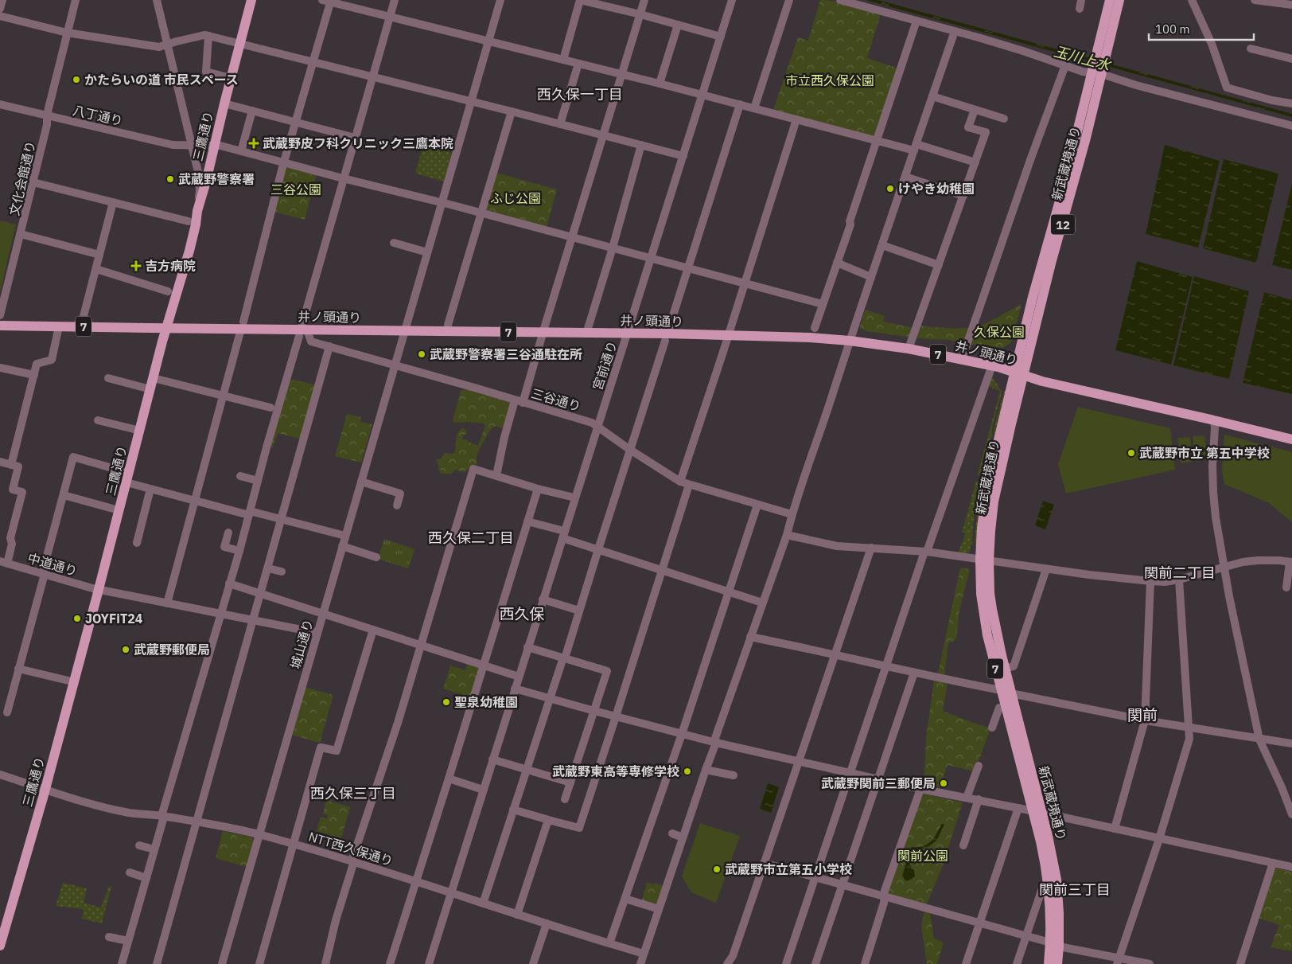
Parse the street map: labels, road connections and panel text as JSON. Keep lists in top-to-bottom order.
{
  "streets": {
    "main road": [
      "三鷹通り",
      "新武蔵境通り",
      "12",
      "井ノ頭通り",
      "7"
    ],
    "street": [
      "八丁通り",
      "文化会館通り",
      "宮前通り",
      "三谷通り",
      "中道通り",
      "城山通り",
      "NTT西久保通り"
    ]
  },
  "crossings": [
    ["八丁通り", "三鷹通り"],
    ["八丁通り", "文化会館通り"],
    ["八丁通り", "宮前通り"],
    ["八丁通り", "城山通り"],
    ["三鷹通り", "井ノ頭通り"],
    ["三鷹通り", "中道通り"],
    ["三鷹通り", "NTT西久保通り"],
    ["新武蔵境通り", "井ノ頭通り"],
    ["井ノ頭通り", "宮前通り"],
    ["井ノ頭通り", "三谷通り"],
    ["井ノ頭通り", "城山通り"],
    ["宮前通り", "三谷通り"],
    ["宮前通り", "NTT西久保通り"],
    ["三谷通り", "城山通り"],
    ["中道通り", "城山通り"],
    ["城山通り", "NTT西久保通り"]
  ],
  "districts": [
    "西久保一丁目",
    "西久保二丁目",
    "関前二丁目",
    "西久保",
    "関前",
    "西久保三丁目",
    "関前三丁目"
  ],
  "water": ["玉川上水"],
  "parks": [
    "市立西久保公園",
    "三谷公園",
    "ふじ公園",
    "久保公園",
    "関前公園"
  ],
  "places": {
    "other": [
      "かたらいの道 市民スペース",
      "武蔵野警察署",
      "けやき幼稚園",
      "武蔵野警察署三谷通駐在所",
      "武蔵野市立 第五中学校",
      "JOYFiT24",
      "武蔵野郵便局",
      "聖泉幼稚園",
      "武蔵野東高等専修学校",
      "武蔵野関前三郵便局",
      "武蔵野市立第五小学校"
    ],
    "health": ["武蔵野皮フ科クリニック三鷹本院", "吉方病院"]
  },
  "scale_bar": "100 m"
}
